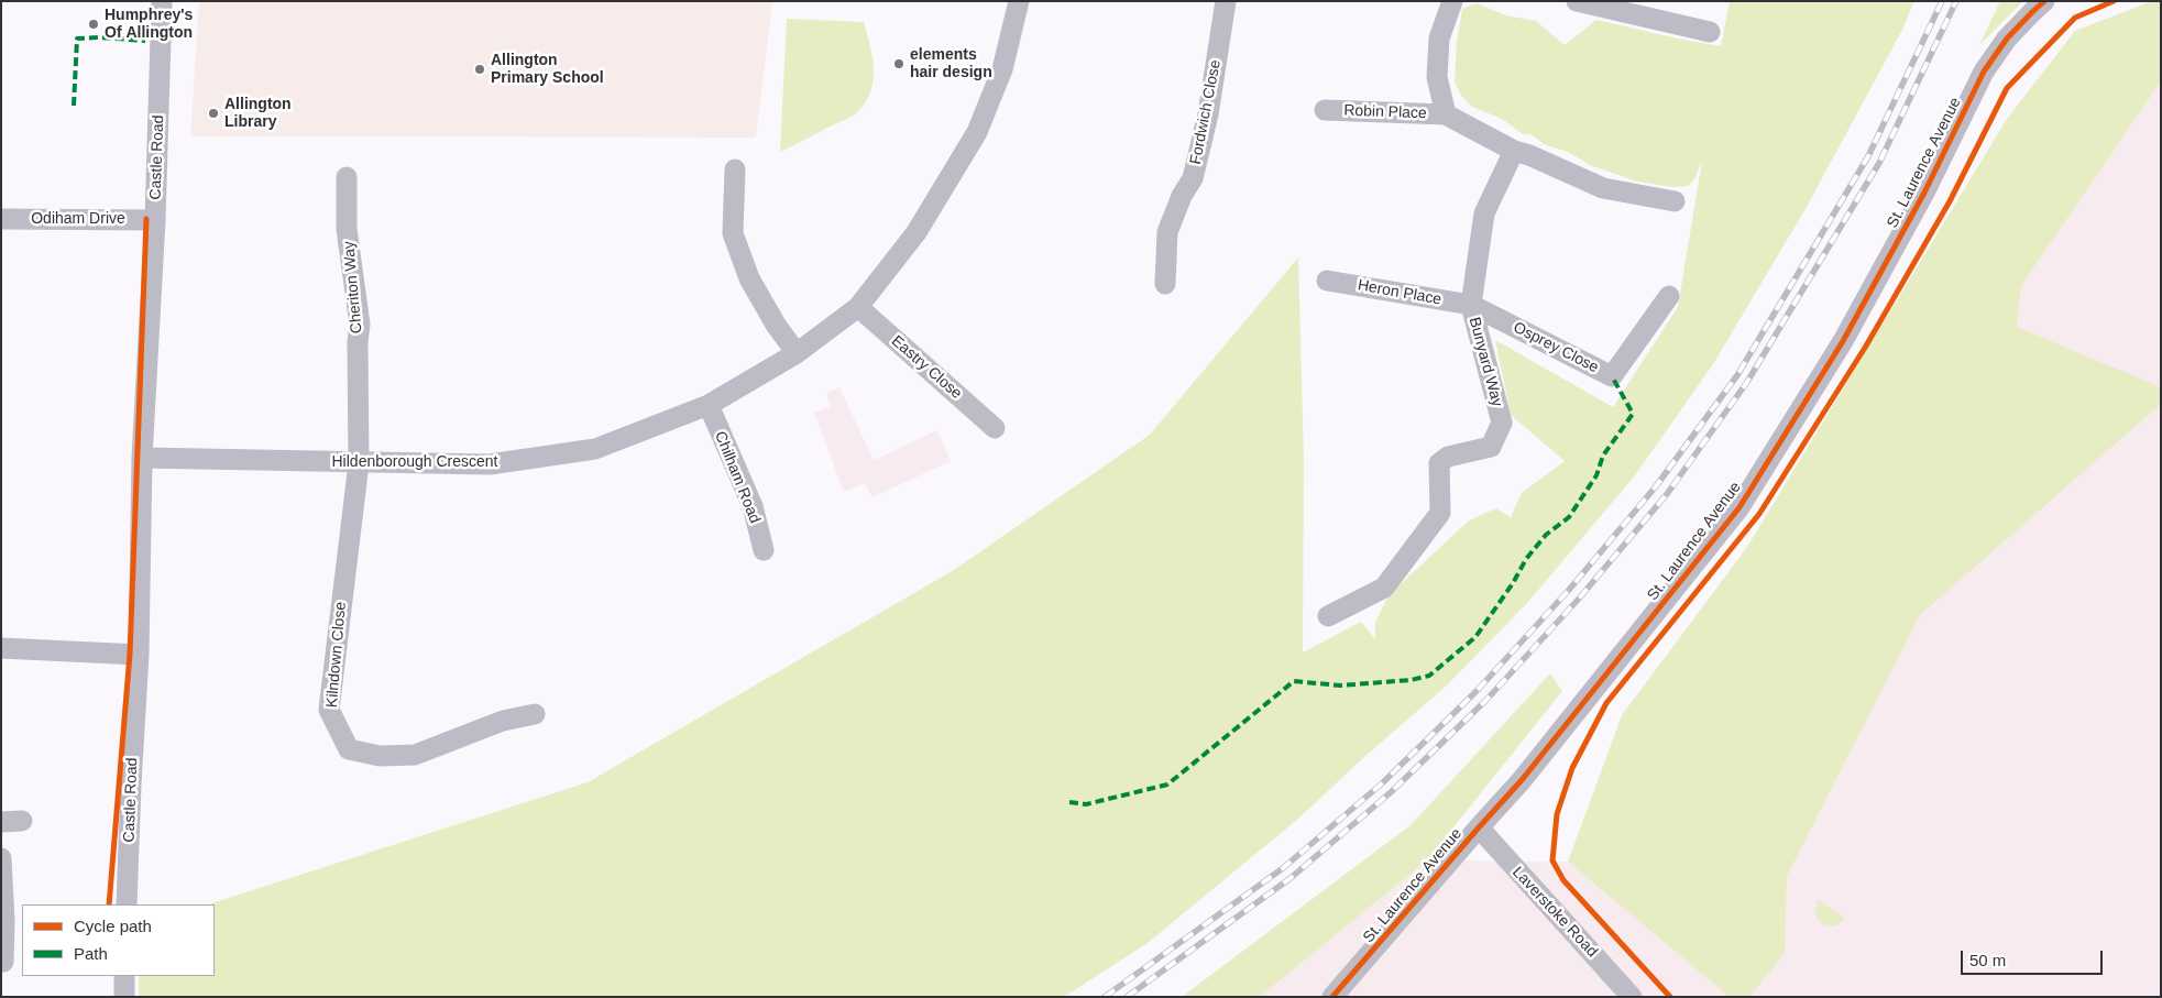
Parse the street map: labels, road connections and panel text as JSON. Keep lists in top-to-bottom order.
{
  "streets": {
    "street": [
      "Fordwich Close",
      "Robin Place",
      "Castle Road",
      "St. Laurence Avenue",
      "Odiham Drive",
      "Cheriton Way",
      "Heron Place",
      "Osprey Close",
      "Bunyard Way",
      "Eastry Close",
      "Hildenborough Crescent",
      "Chilham Road",
      "Kilndown Close",
      "Laverstoke Road"
    ]
  },
  "crossings": [
    ["Castle Road", "Odiham Drive"],
    ["Castle Road", "Hildenborough Crescent"],
    ["St. Laurence Avenue", "Laverstoke Road"],
    ["Cheriton Way", "Hildenborough Crescent"],
    ["Cheriton Way", "Kilndown Close"],
    ["Heron Place", "Osprey Close"],
    ["Heron Place", "Bunyard Way"],
    ["Osprey Close", "Bunyard Way"],
    ["Eastry Close", "Hildenborough Crescent"],
    ["Hildenborough Crescent", "Chilham Road"],
    ["Hildenborough Crescent", "Kilndown Close"]
  ],
  "places": [
    "Humphrey's Of Allington",
    "elements hair design",
    "Allington Primary School",
    "Allington Library"
  ],
  "legend": ["Cycle path", "Path"],
  "scale_bar": "50 m"
}
